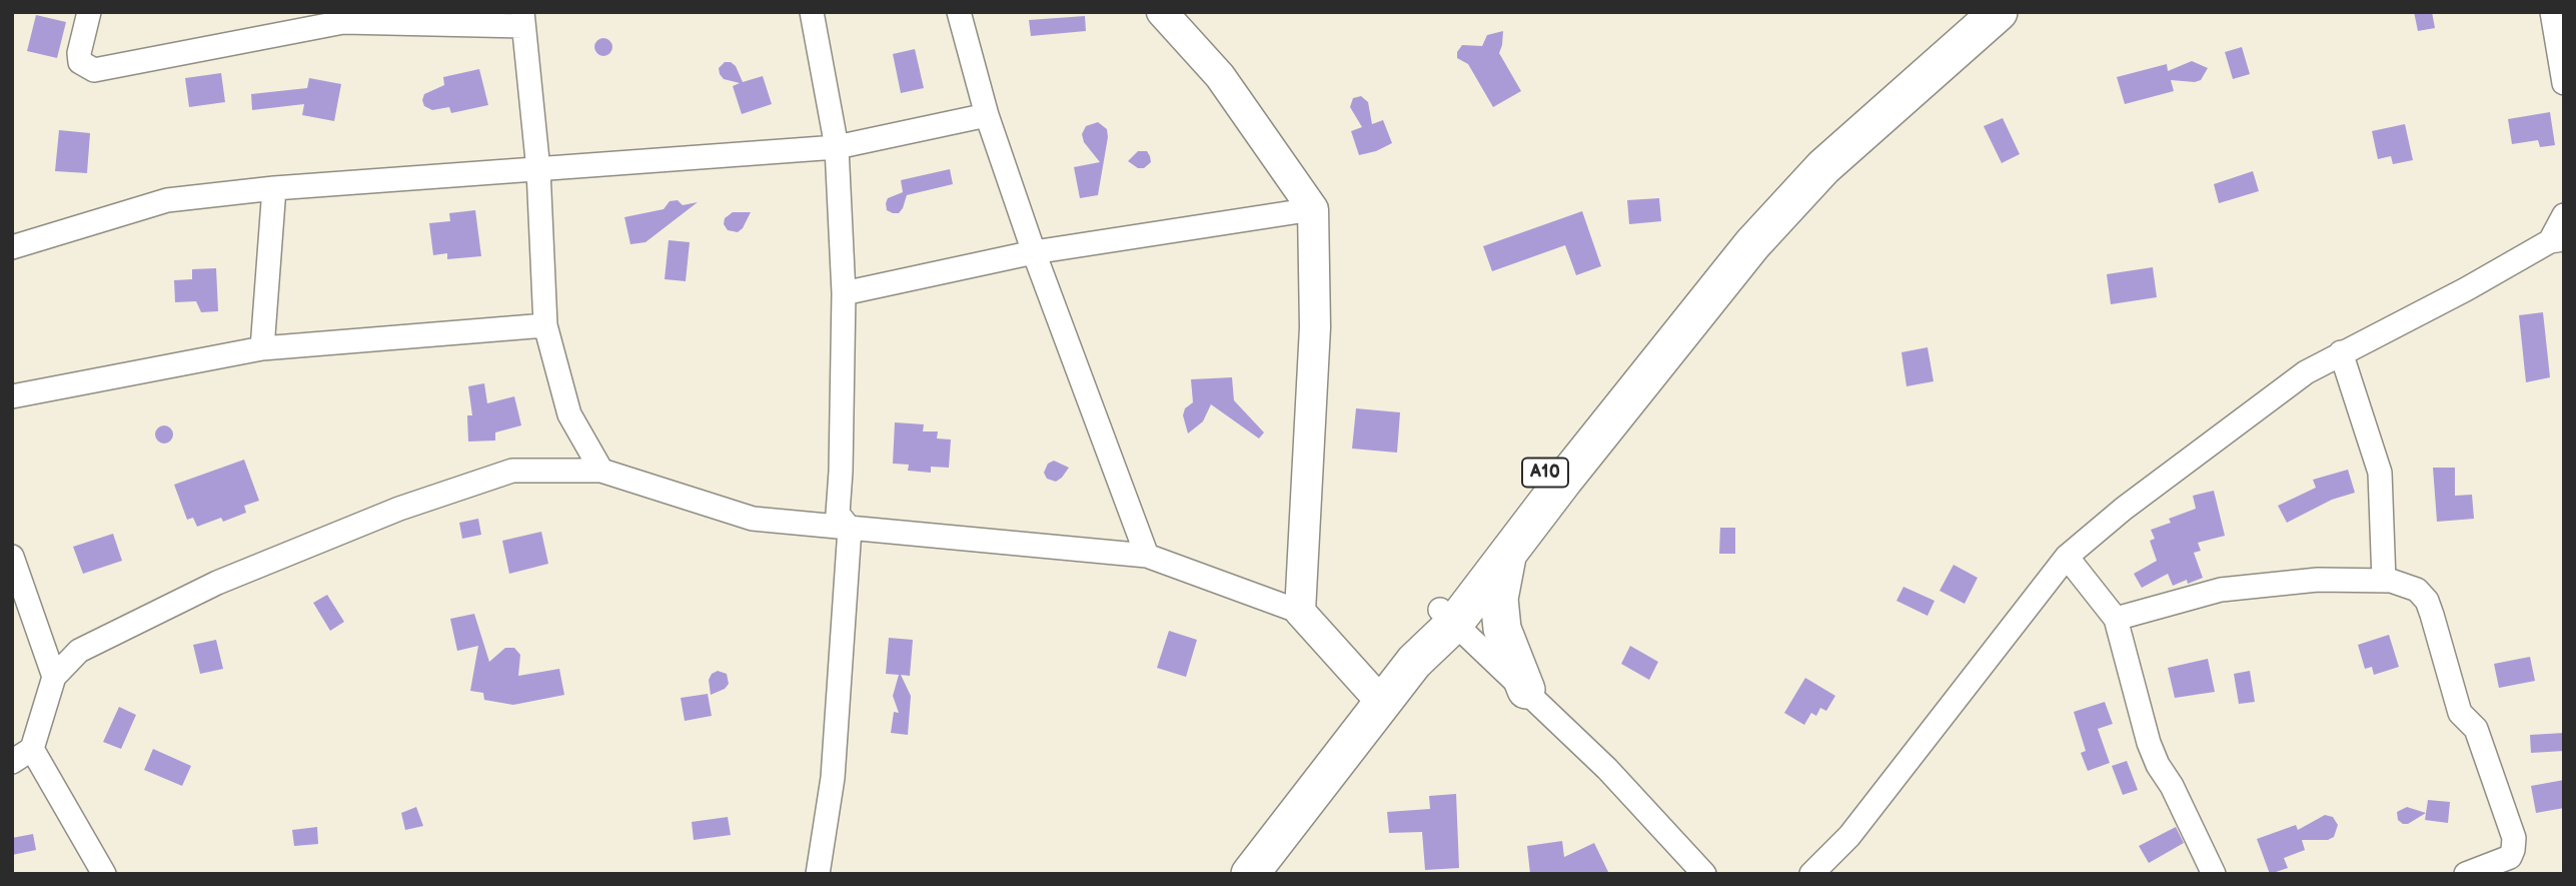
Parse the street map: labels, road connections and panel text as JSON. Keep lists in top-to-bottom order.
{
  "streets": {
    "main road": ["A10"]
  }
}
